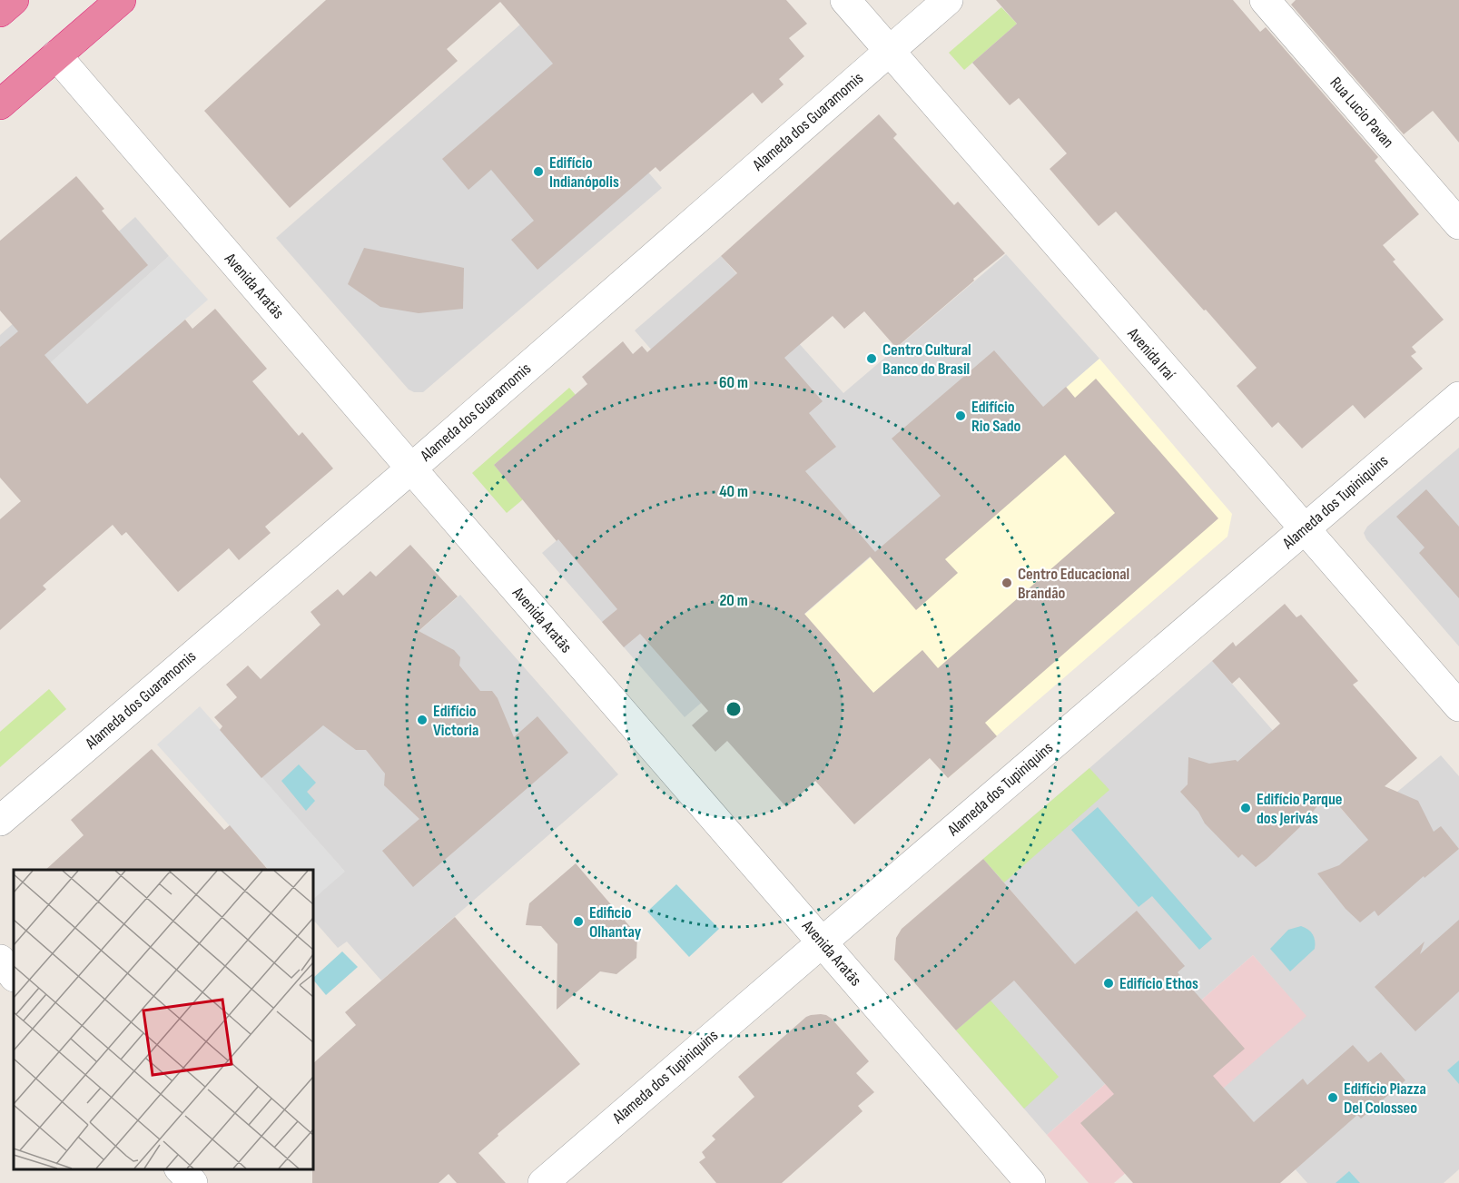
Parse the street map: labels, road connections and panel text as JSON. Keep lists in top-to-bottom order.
{
  "streets": {
    "street": [
      "Rua Lucio Pavan",
      "Alameda dos Guaramomis",
      "Avenida Aratãs",
      "Avenida Iraí",
      "Alameda dos Tupiniquins"
    ]
  },
  "crossings": [
    ["Alameda dos Guaramomis", "Avenida Aratãs"],
    ["Alameda dos Guaramomis", "Avenida Iraí"],
    ["Avenida Aratãs", "Alameda dos Tupiniquins"],
    ["Avenida Iraí", "Alameda dos Tupiniquins"]
  ],
  "places": [
    "Edifício Indianópolis",
    "Centro Cultural Banco do Brasil",
    "Edifício Rio Sado",
    "Centro Educacional Brandão",
    "Edifício Victoria",
    "Edifício Parque dos Jerivás",
    "Edificio Olhantay",
    "Edifício Ethos",
    "Edifício Piazza Del Colosseo"
  ],
  "rings": ["60 m", "40 m", "20 m"]
}
